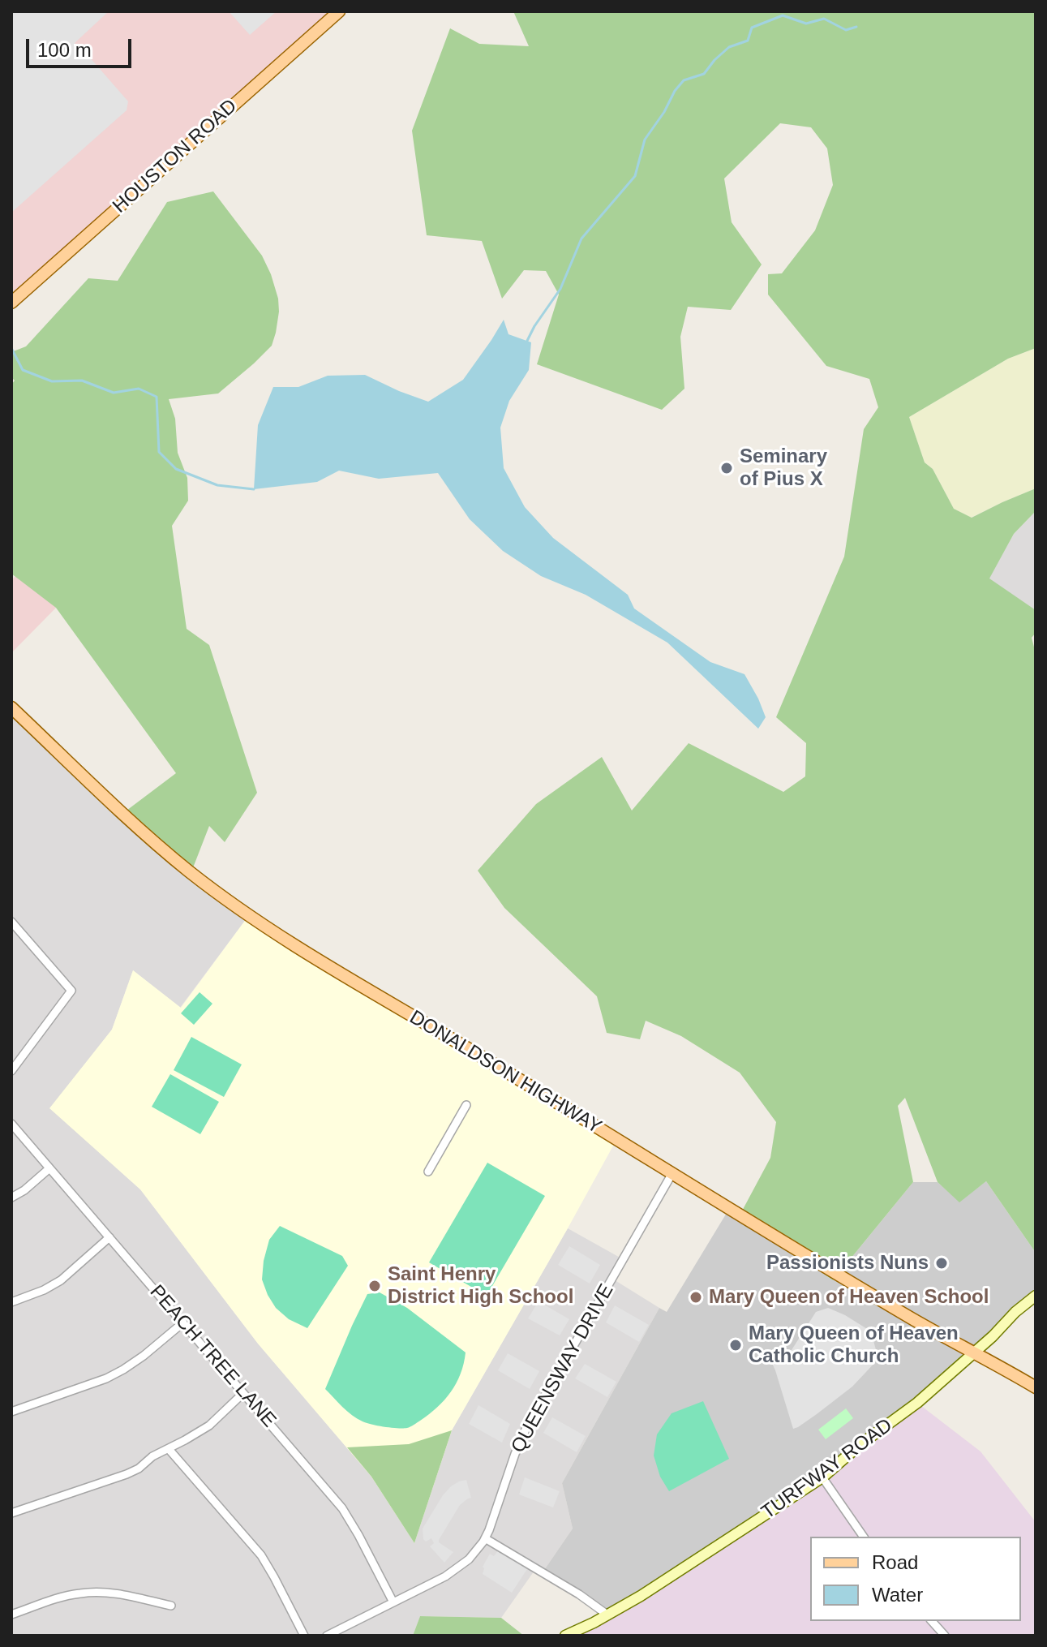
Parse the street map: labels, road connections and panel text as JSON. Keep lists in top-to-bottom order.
{
  "streets": {
    "main road": ["HOUSTON ROAD", "DONALDSON HIGHWAY", "TURFWAY ROAD"],
    "street": ["PEACH TREE LANE", "QUEENSWAY DRIVE"]
  },
  "crossings": [
    ["DONALDSON HIGHWAY", "QUEENSWAY DRIVE"],
    ["DONALDSON HIGHWAY", "TURFWAY ROAD"],
    ["PEACH TREE LANE", "QUEENSWAY DRIVE"]
  ],
  "places": [
    "Seminary of Pius X",
    "Passionists Nuns",
    "Saint Henry District High School",
    "Mary Queen of Heaven School",
    "Mary Queen of Heaven Catholic Church"
  ],
  "legend": ["Road", "Water"],
  "scale_bar": "100 m"
}
